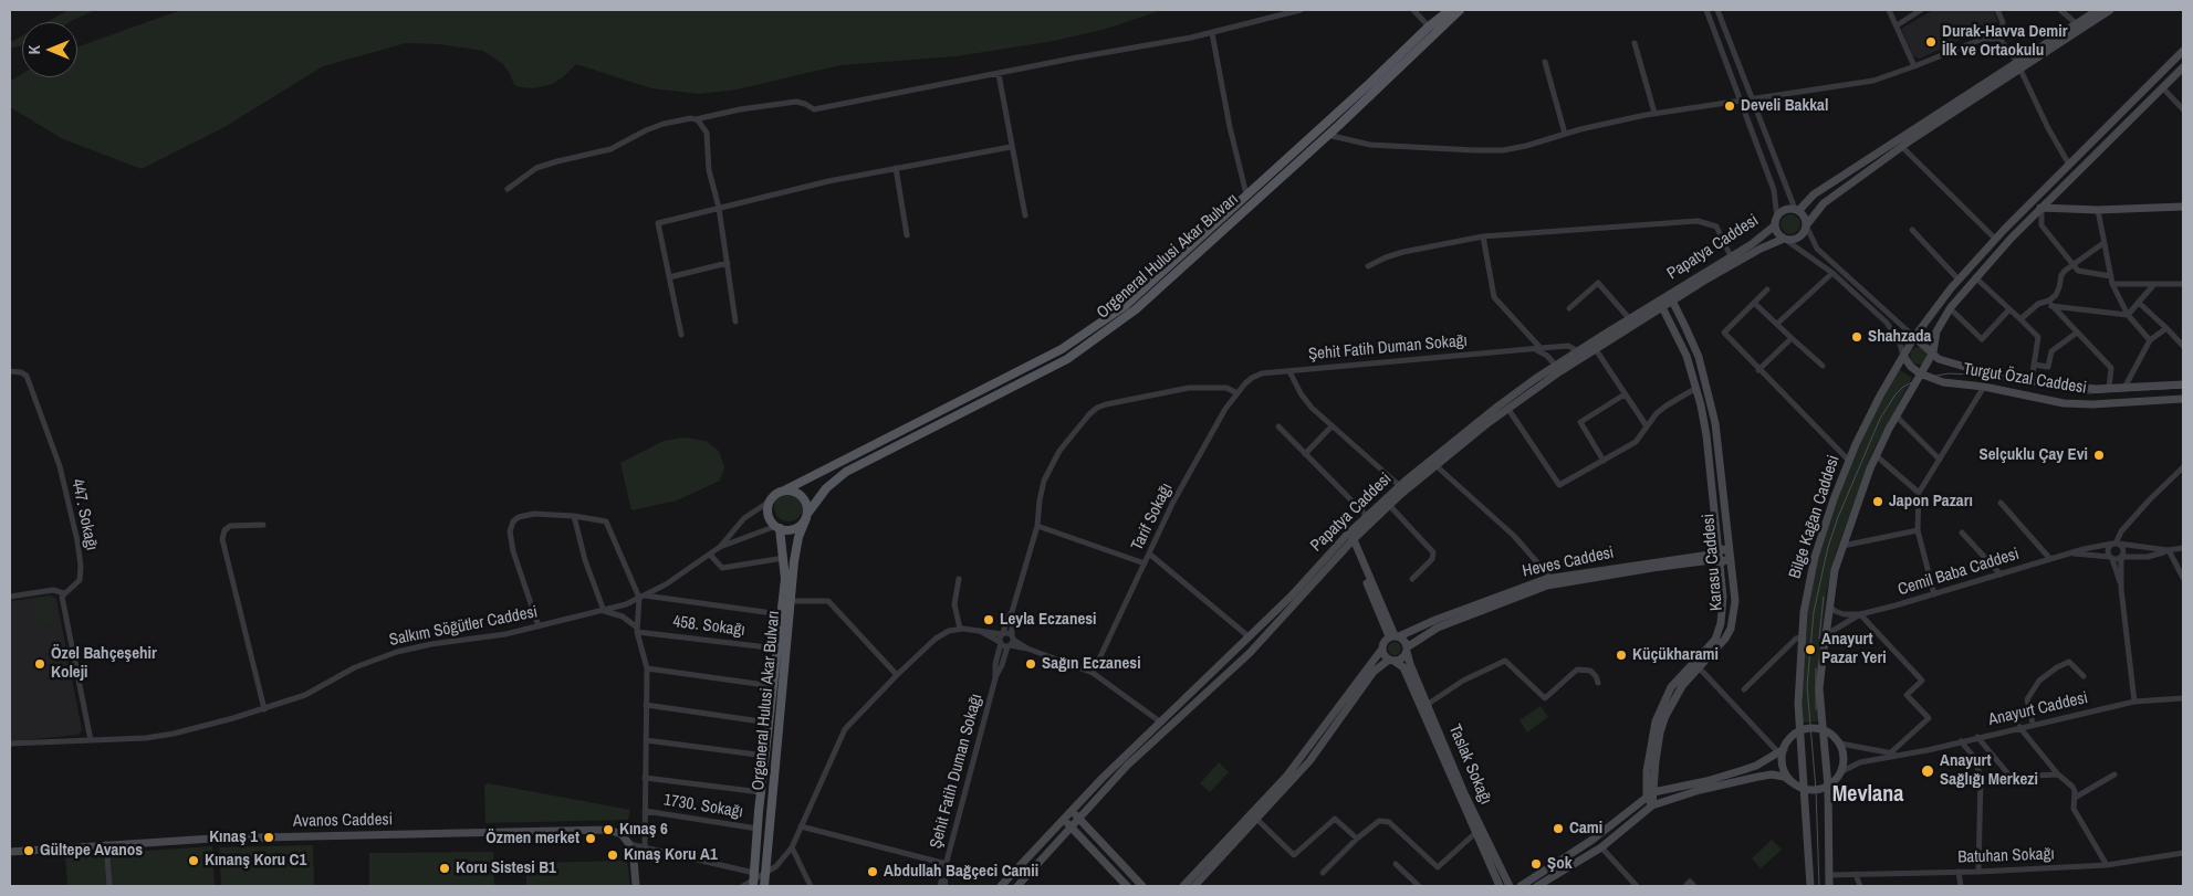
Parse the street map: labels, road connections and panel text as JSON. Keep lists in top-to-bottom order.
{
  "streets": {
    "main road": ["Orgeneral Hulusi Akar Bulvarı"],
    "street": [
      "Papatya Caddesi",
      "Şehit Fatih Duman Sokağı",
      "Turgut Özal Caddesi",
      "447. Sokağı",
      "Tarif Sokağı",
      "Bilge Kağan Caddesi",
      "Heves Caddesi",
      "Karasu Caddesi",
      "Cemil Baba Caddesi",
      "Salkım Söğütler Caddesi",
      "458. Sokağı",
      "Anayurt Caddesi",
      "Taslak Sokağı",
      "1730. Sokağı",
      "Avanos Caddesi",
      "Batuhan Sokağı"
    ]
  },
  "crossings": [
    ["Papatya Caddesi", "Şehit Fatih Duman Sokağı"],
    ["Papatya Caddesi", "Karasu Caddesi"],
    ["Orgeneral Hulusi Akar Bulvarı", "Salkım Söğütler Caddesi"],
    ["Orgeneral Hulusi Akar Bulvarı", "458. Sokağı"],
    ["Orgeneral Hulusi Akar Bulvarı", "1730. Sokağı"],
    ["Şehit Fatih Duman Sokağı", "Tarif Sokağı"],
    ["Turgut Özal Caddesi", "Bilge Kağan Caddesi"],
    ["Bilge Kağan Caddesi", "Cemil Baba Caddesi"],
    ["Bilge Kağan Caddesi", "Batuhan Sokağı"],
    ["Heves Caddesi", "Karasu Caddesi"],
    ["Heves Caddesi", "Taslak Sokağı"]
  ],
  "districts": ["Mevlana"],
  "places": [
    "Durak-Havva Demir İlk ve Ortaokulu",
    "Develi Bakkal",
    "Shahzada",
    "Selçuklu Çay Evi",
    "Japon Pazarı",
    "Leyla Eczanesi",
    "Anayurt Pazar Yeri",
    "Küçükharami",
    "Özel Bahçeşehir Koleji",
    "Sağın Eczanesi",
    "Anayurt Sağlığı Merkezi",
    "Cami",
    "Kınaş 6",
    "Kınaş 1",
    "Özmen merket",
    "Gültepe Avanos",
    "Kınaş Koru A1",
    "Kınanş Koru C1",
    "Şok",
    "Koru Sistesi B1",
    "Abdullah Bağçeci Camii"
  ],
  "north": "left"
}
